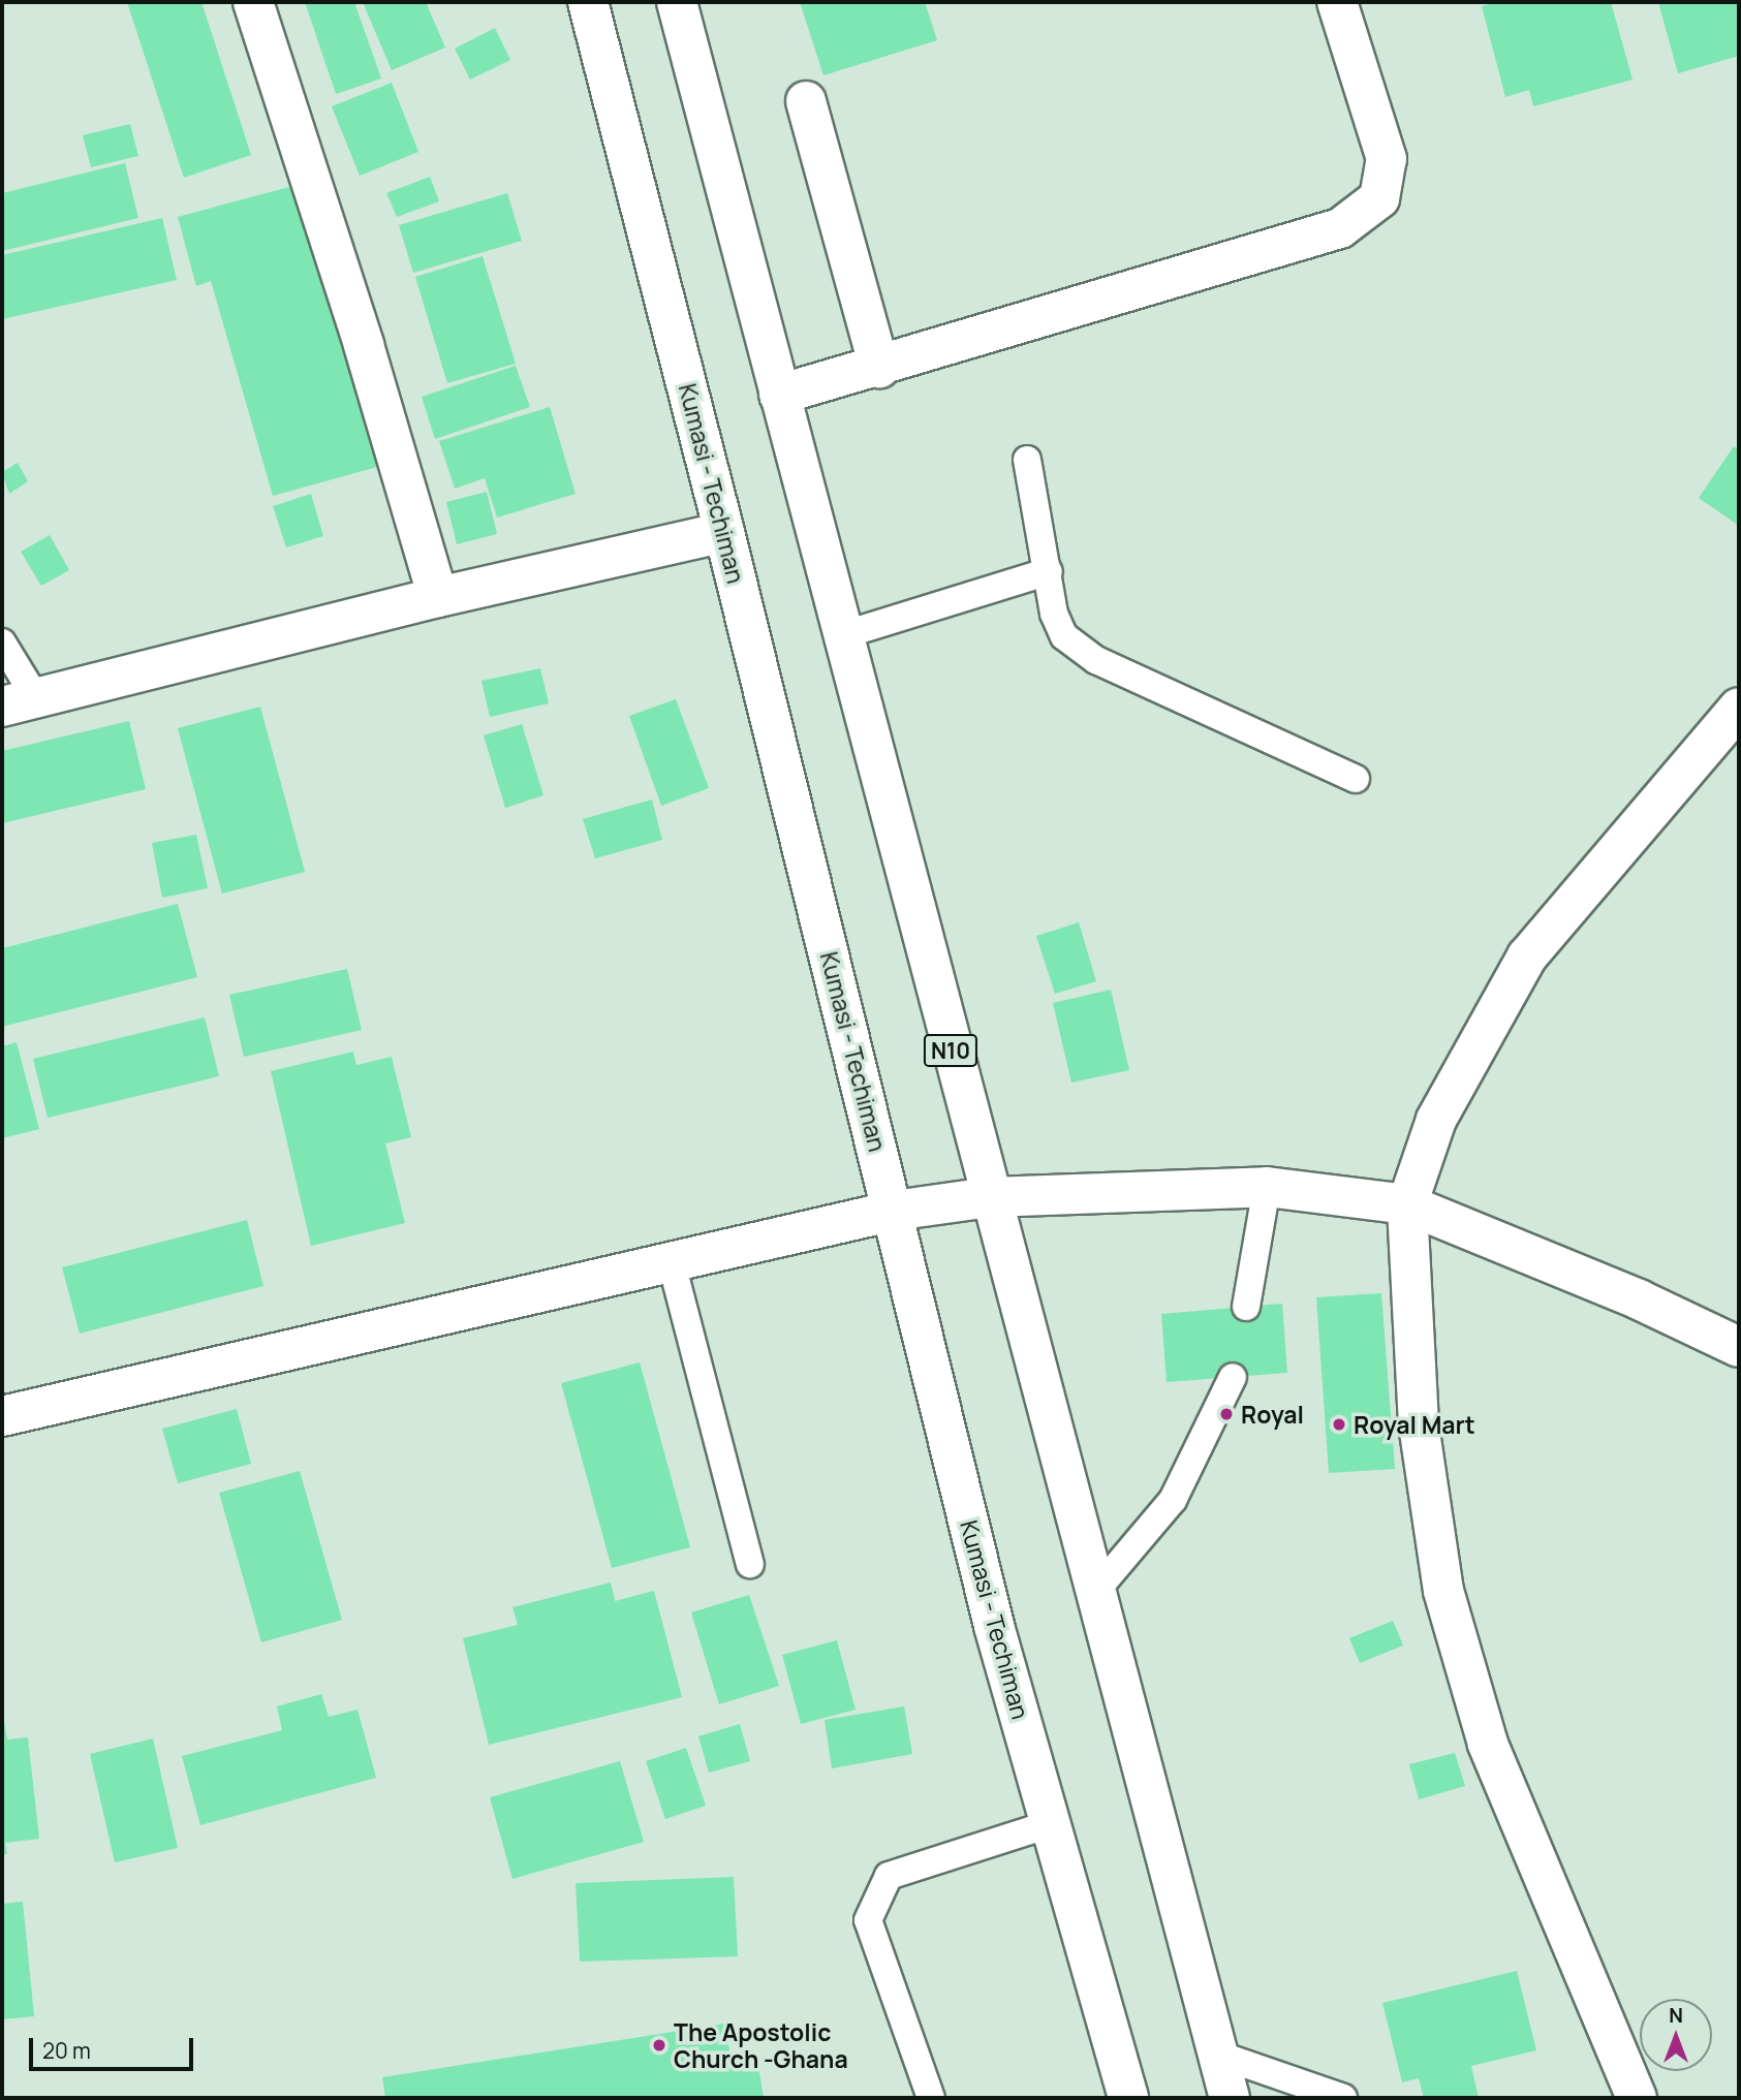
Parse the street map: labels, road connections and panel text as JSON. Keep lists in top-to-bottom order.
{
  "streets": {
    "main road": ["Kumasi - Techiman", "N10"]
  },
  "places": ["Royal", "Royal Mart", "The Apostolic Church -Ghana"],
  "scale_bar": "20 m",
  "north": "top"
}
